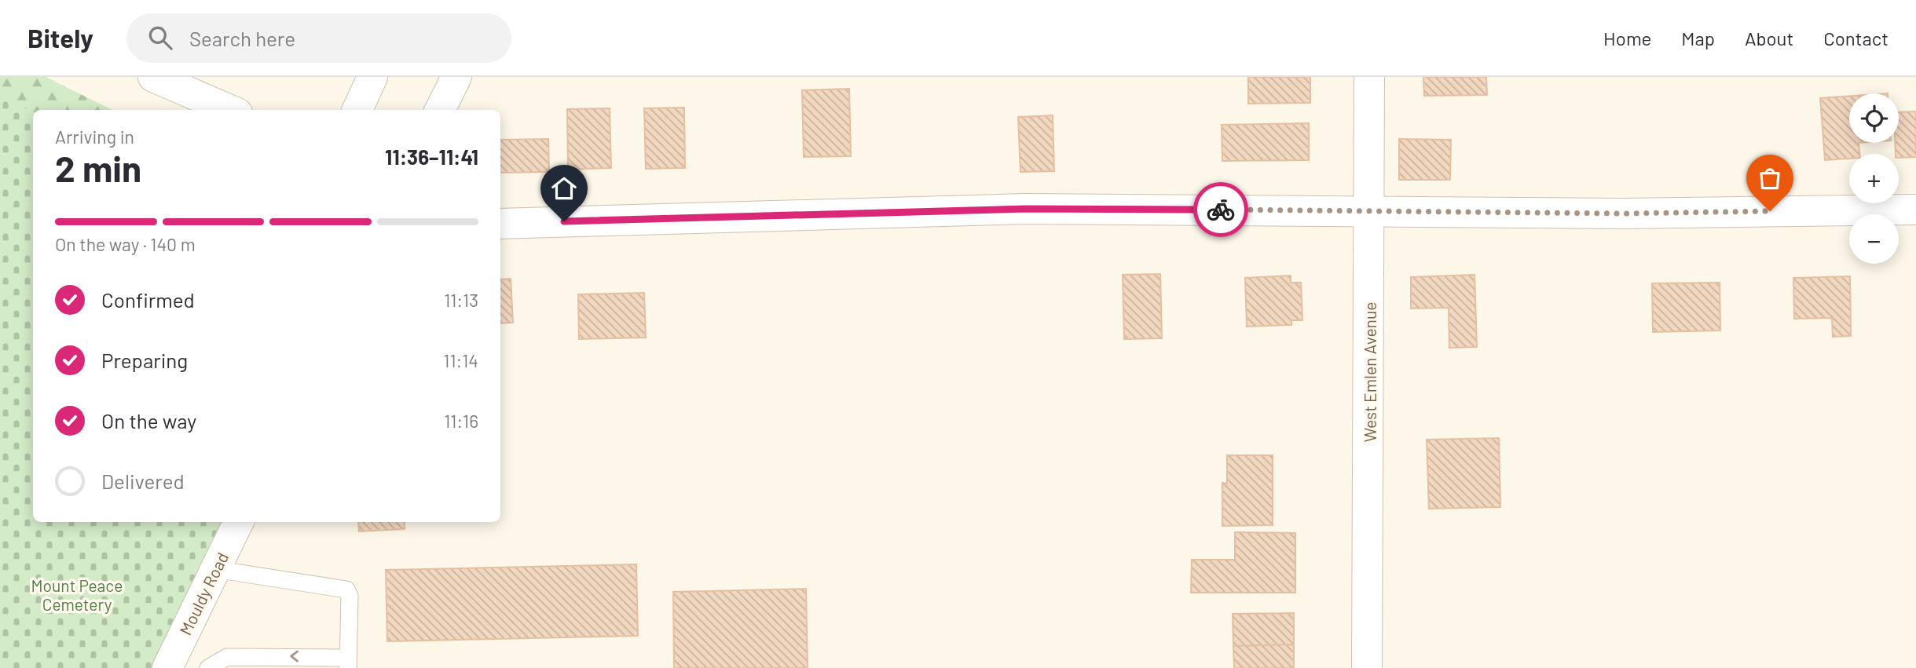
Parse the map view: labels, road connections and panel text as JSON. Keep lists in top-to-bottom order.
{
  "streets": {
    "street": ["West Emlen Avenue", "Mouldy Road"]
  },
  "parks": ["Mount Peace Cemetery"],
  "page": {
    "header": "Bitely",
    "search": "Search here",
    "nav": [
      "Home",
      "Map",
      "About",
      "Contact"
    ],
    "map_buttons": ["+", "−"],
    "heading": ["2 min", "Arriving in", "11:36–11:41"],
    "bar": "On the way · 140 m",
    "list": [
      ["Confirmed", "11:13"],
      ["Preparing", "11:14"],
      ["On the way", "11:16"],
      "Delivered"
    ]
  }
}
